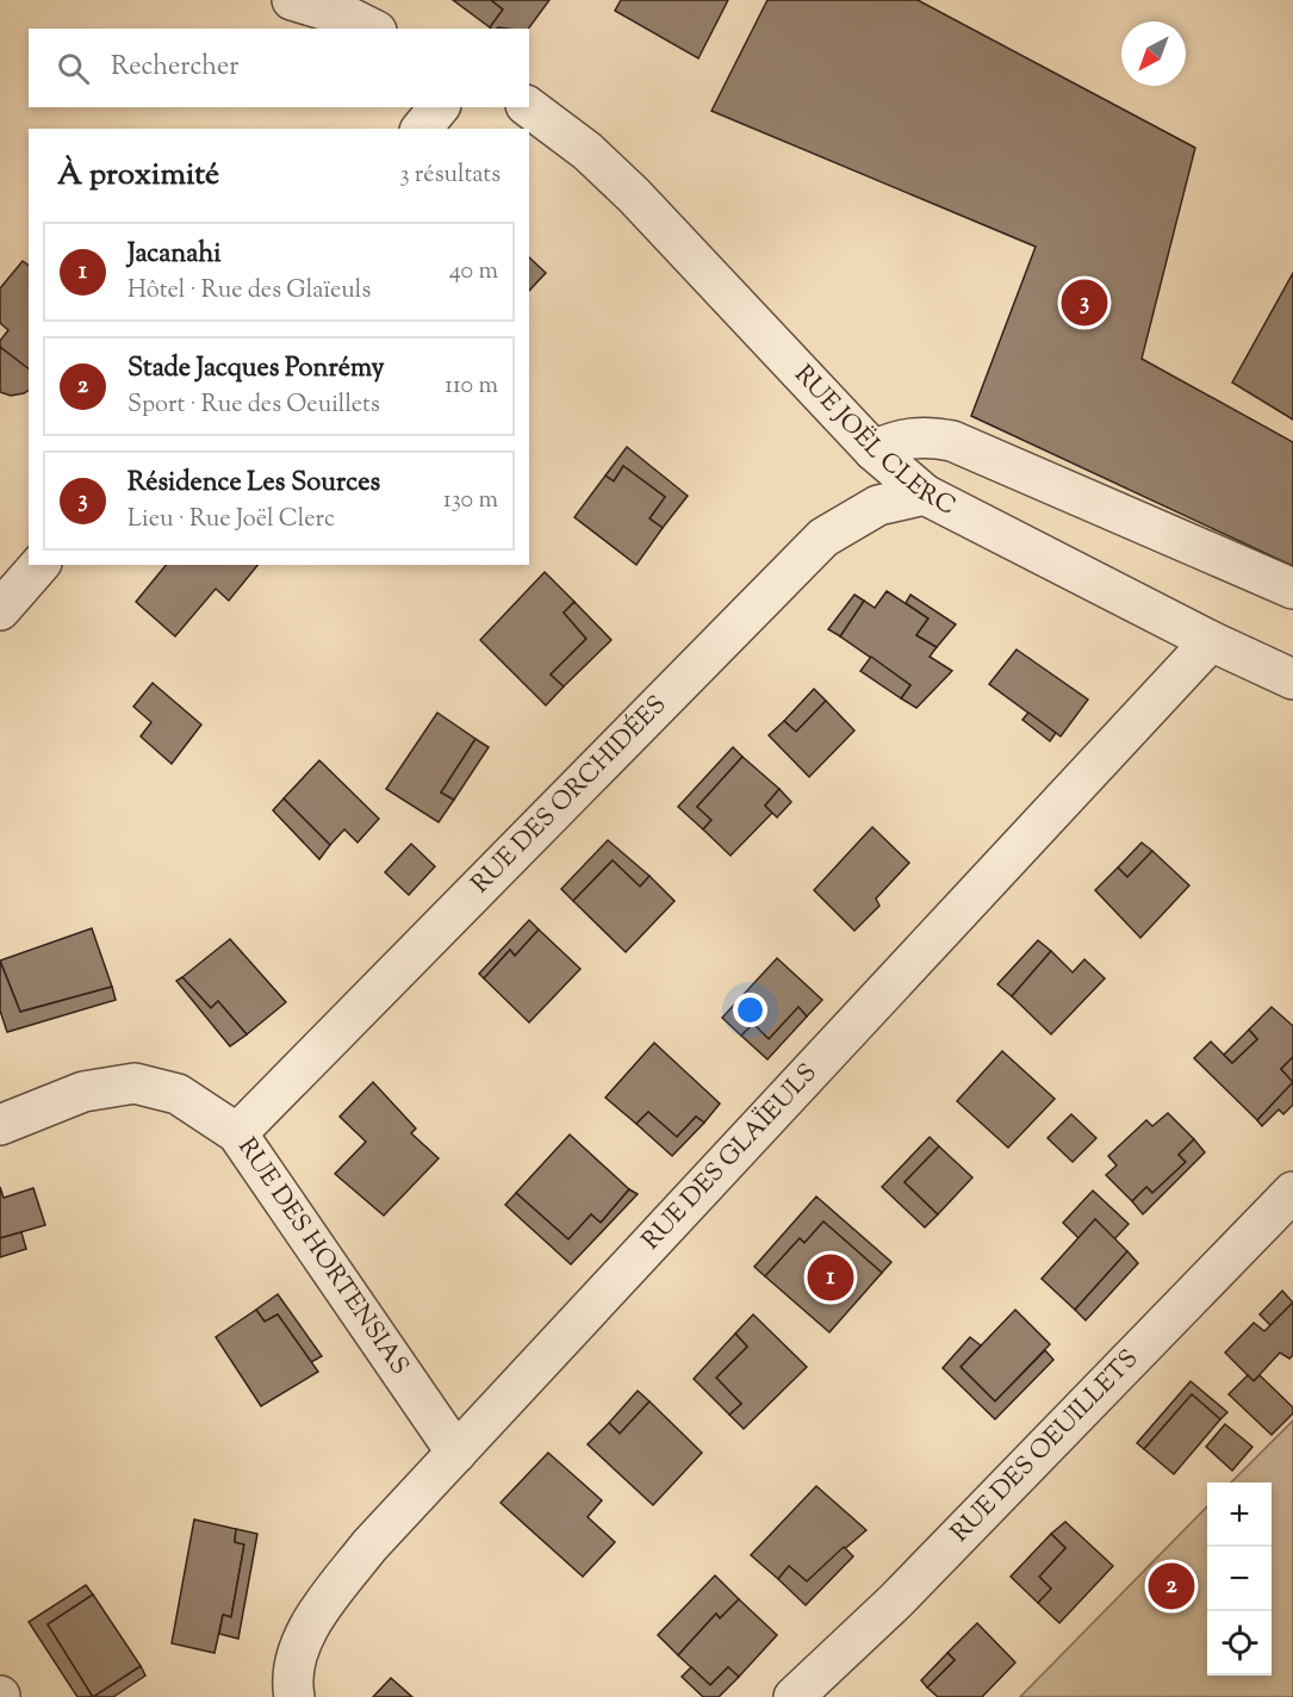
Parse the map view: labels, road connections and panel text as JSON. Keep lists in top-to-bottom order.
{
  "streets": {
    "street": [
      "RUE JOËL CLERC",
      "RUE DES ORCHIDÉES",
      "RUE DES GLAÏEULS",
      "RUE DES HORTENSIAS",
      "RUE DES OEUILLETS"
    ]
  },
  "crossings": [
    ["RUE JOËL CLERC", "RUE DES ORCHIDÉES"],
    ["RUE JOËL CLERC", "RUE DES GLAÏEULS"],
    ["RUE DES ORCHIDÉES", "RUE DES HORTENSIAS"],
    ["RUE DES GLAÏEULS", "RUE DES HORTENSIAS"]
  ],
  "north": "bottom left",
  "page": {
    "search": "Rechercher",
    "heading": ["À proximité", "3 résultats"],
    "list": [
      {
        "mark": "1",
        "name": "Jacanahi",
        "note": "Hôtel · Rue des Glaïeuls",
        "value": "40 m"
      },
      {
        "mark": "2",
        "name": "Stade Jacques Ponrémy",
        "note": "Sport · Rue des Oeuillets",
        "value": "110 m"
      },
      {
        "mark": "3",
        "name": "Résidence Les Sources",
        "note": "Lieu · Rue Joël Clerc",
        "value": "130 m"
      }
    ],
    "pins": ["3", "1", "2"],
    "map_buttons": ["+", "−"]
  }
}
